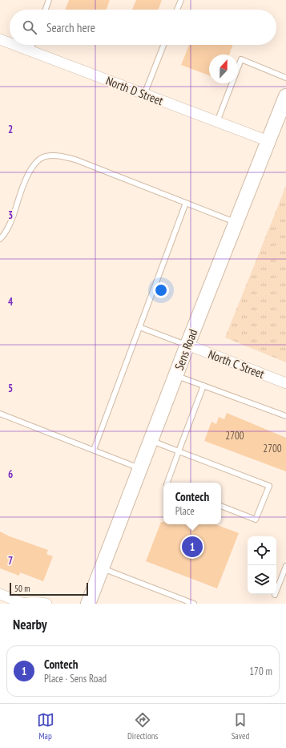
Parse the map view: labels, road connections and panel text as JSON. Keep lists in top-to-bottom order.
{
  "streets": {
    "main road": ["Sens Road"],
    "street": ["North D Street", "North C Street"]
  },
  "crossings": [
    ["North D Street", "Sens Road"],
    ["Sens Road", "North C Street"]
  ],
  "house_numbers": ["2700", "2700"],
  "scale_bar": "50 m",
  "north": "top",
  "page": {
    "search": "Search here",
    "popup": ["Contech", "Place"],
    "pins": "1",
    "scale": "50 m",
    "heading": "Nearby",
    "list": [
      {
        "mark": "1",
        "name": "Contech",
        "note": "Place · Sens Road",
        "value": "170 m"
      }
    ],
    "nav": ["Map", "Directions", "Saved"]
  },
  "grid": {
    "rows": [
      "2",
      "3",
      "4",
      "5",
      "6",
      "7"
    ]
  }
}
